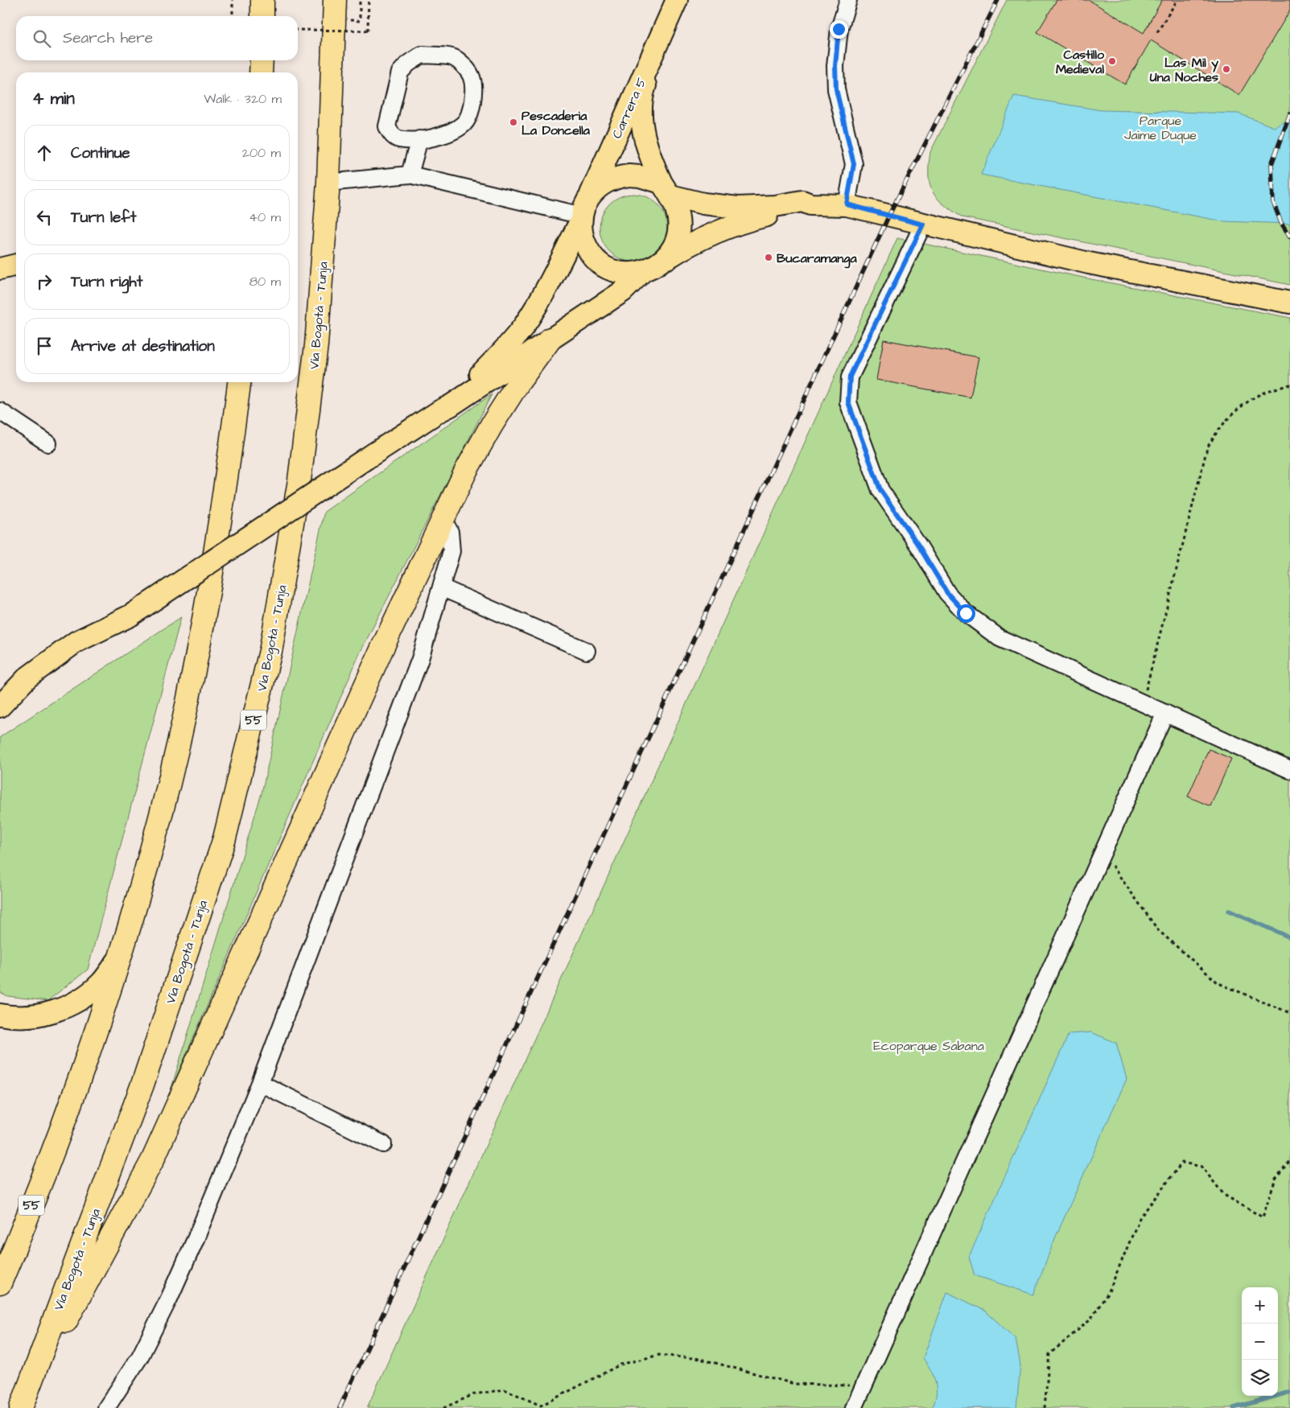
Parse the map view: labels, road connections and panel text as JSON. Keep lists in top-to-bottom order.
{
  "streets": {
    "highway": ["Vía Bogotá - Tunja", "55"],
    "main road": ["Carrera 5"]
  },
  "parks": ["Parque Jaime Duque", "Ecoparque Sabana"],
  "places": [
    "Castillo Medieval",
    "Las Mil y Una Noches",
    "Pescaderia La Doncella",
    "Bucaramanga"
  ],
  "page": {
    "search": "Search here",
    "heading": ["4 min", "Walk · 320 m"],
    "list": [
      ["Continue", "200 m"],
      ["Turn left", "40 m"],
      ["Turn right", "80 m"],
      "Arrive at destination"
    ],
    "map_buttons": ["+", "−"]
  }
}
